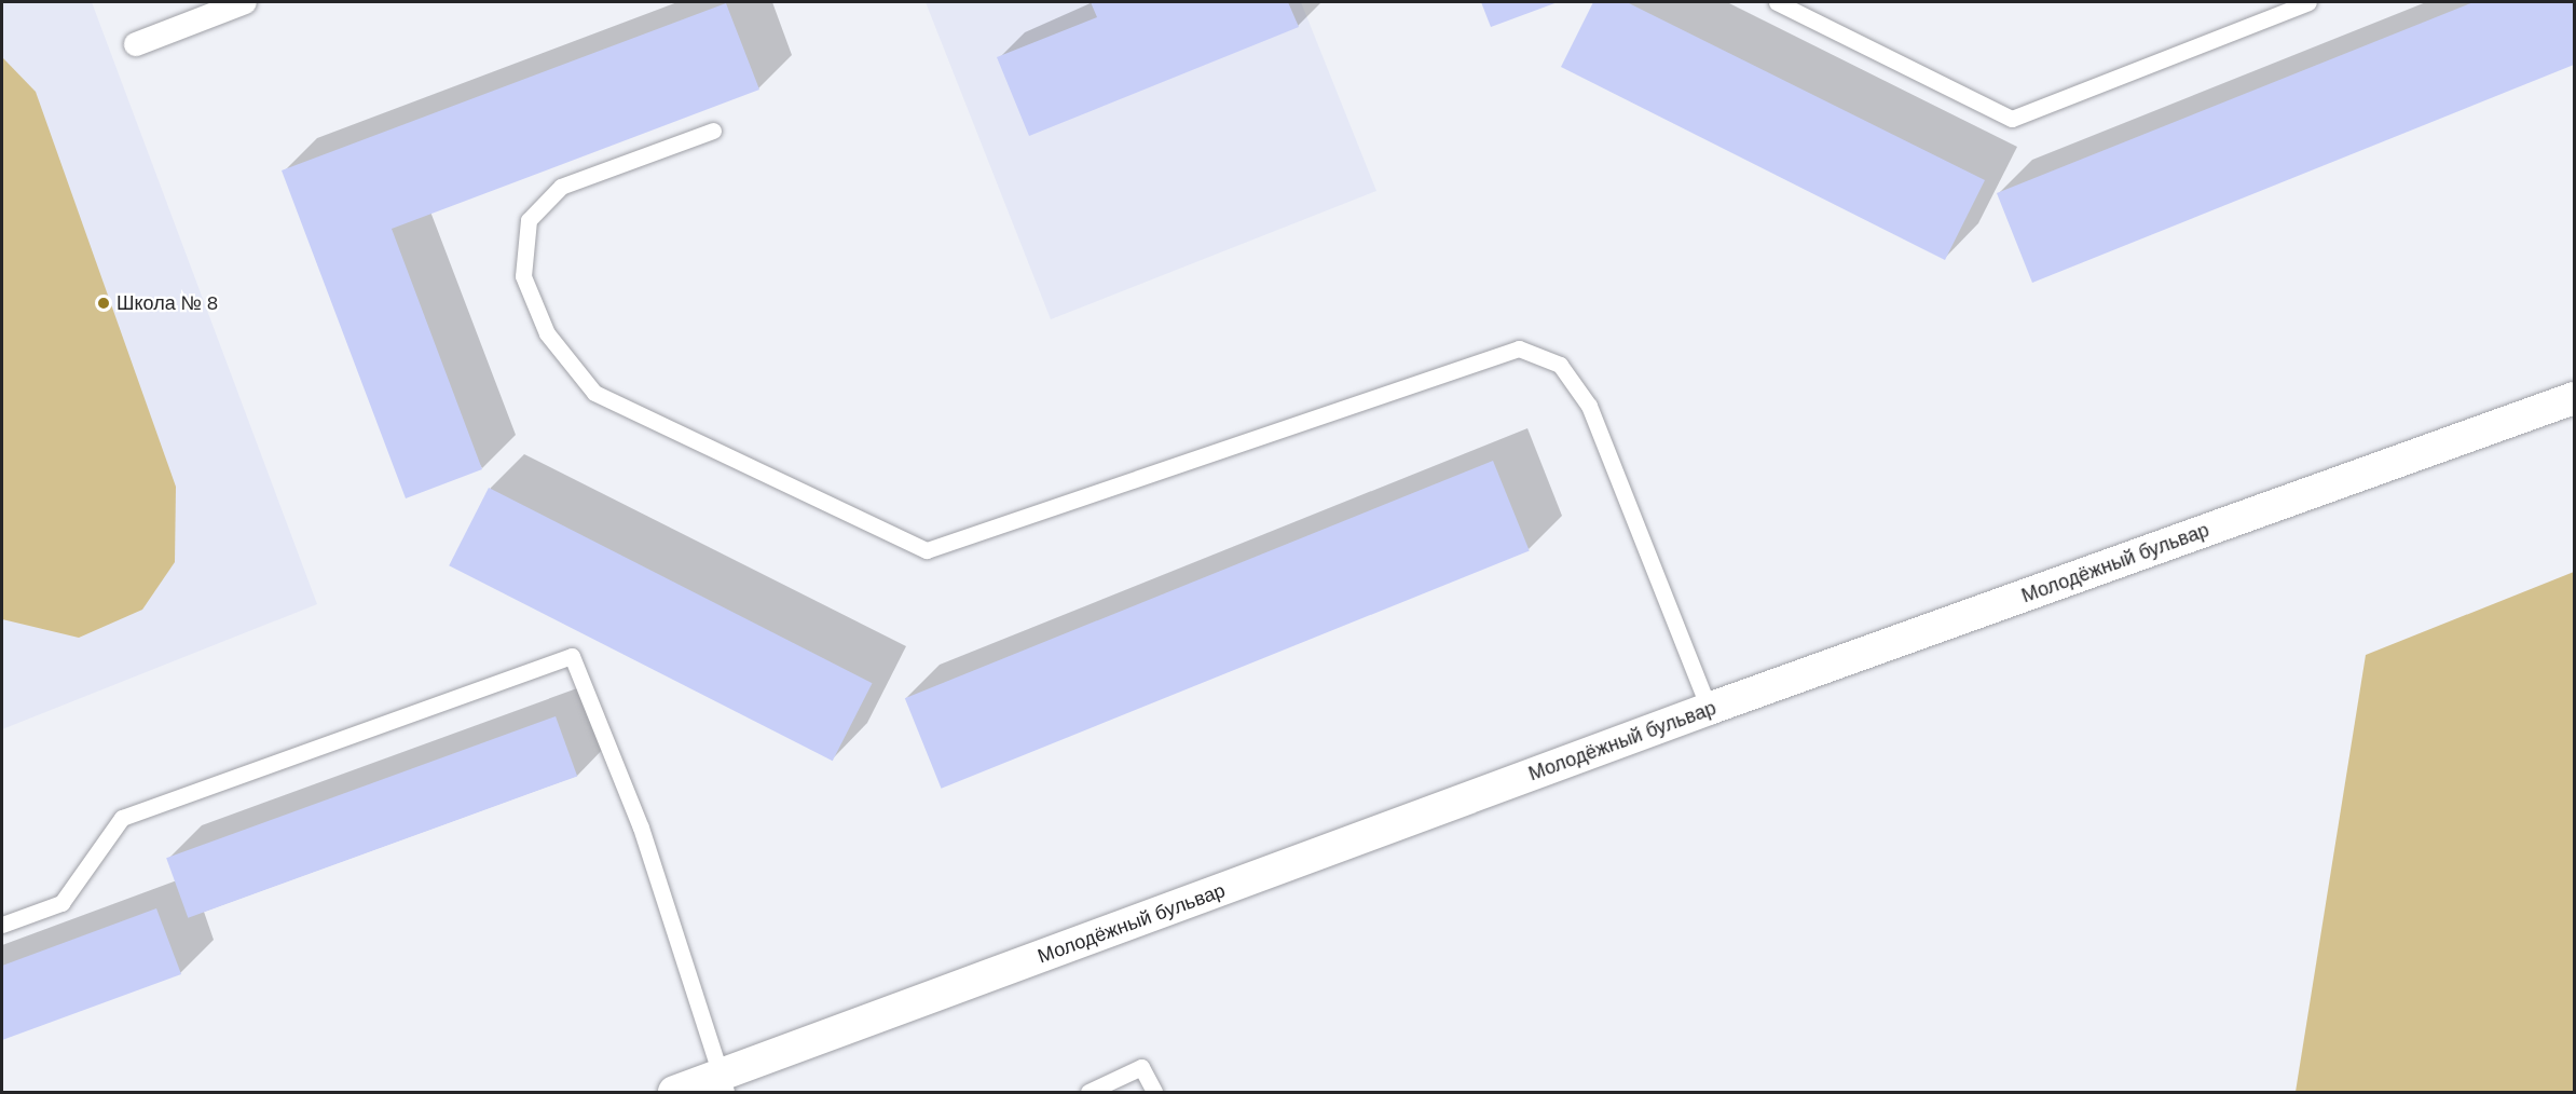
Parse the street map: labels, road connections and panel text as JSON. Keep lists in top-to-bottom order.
{
  "streets": {
    "street": ["Молодёжный бульвар"]
  },
  "places": ["Школа № 8"]
}
